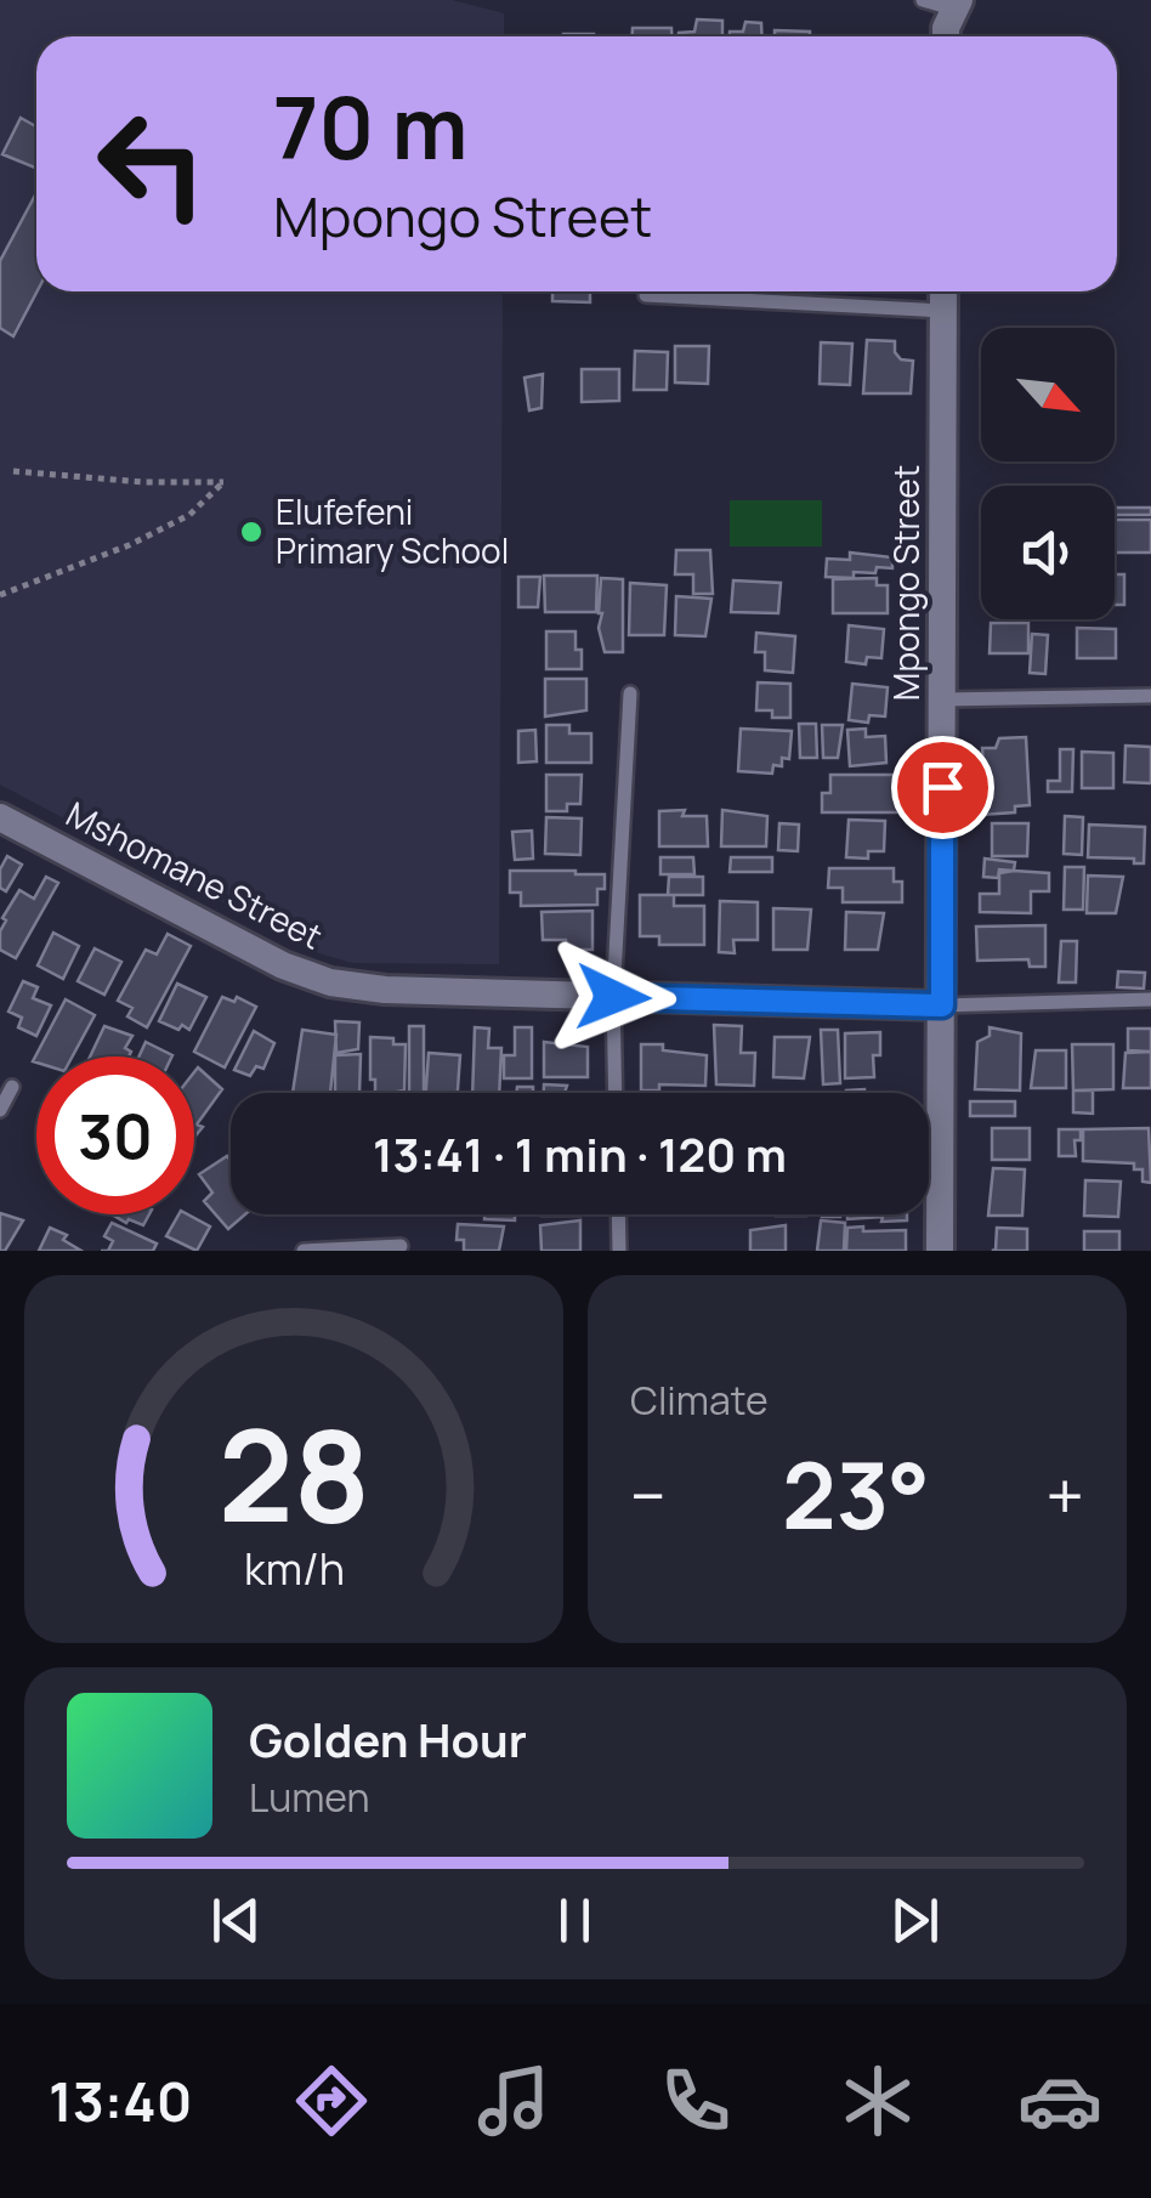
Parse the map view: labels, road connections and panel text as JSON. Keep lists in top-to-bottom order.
{
  "streets": {
    "street": ["Mpongo Street", "Mshomane Street"]
  },
  "crossings": [
    ["Mpongo Street", "Mshomane Street"]
  ],
  "places": ["Elufefeni Primary School"],
  "north": "bottom right",
  "page": {
    "turn": ["70 m", "Mpongo Street"],
    "limit": "30",
    "trip": "13:41 · 1 min · 120 m",
    "tile": "Climate",
    "heat": ["−", "23°", "+"],
    "song": ["Golden Hour", "Lumen"],
    "tabs": "13:40",
    "gauge": ["28", "km/h"]
  }
}
